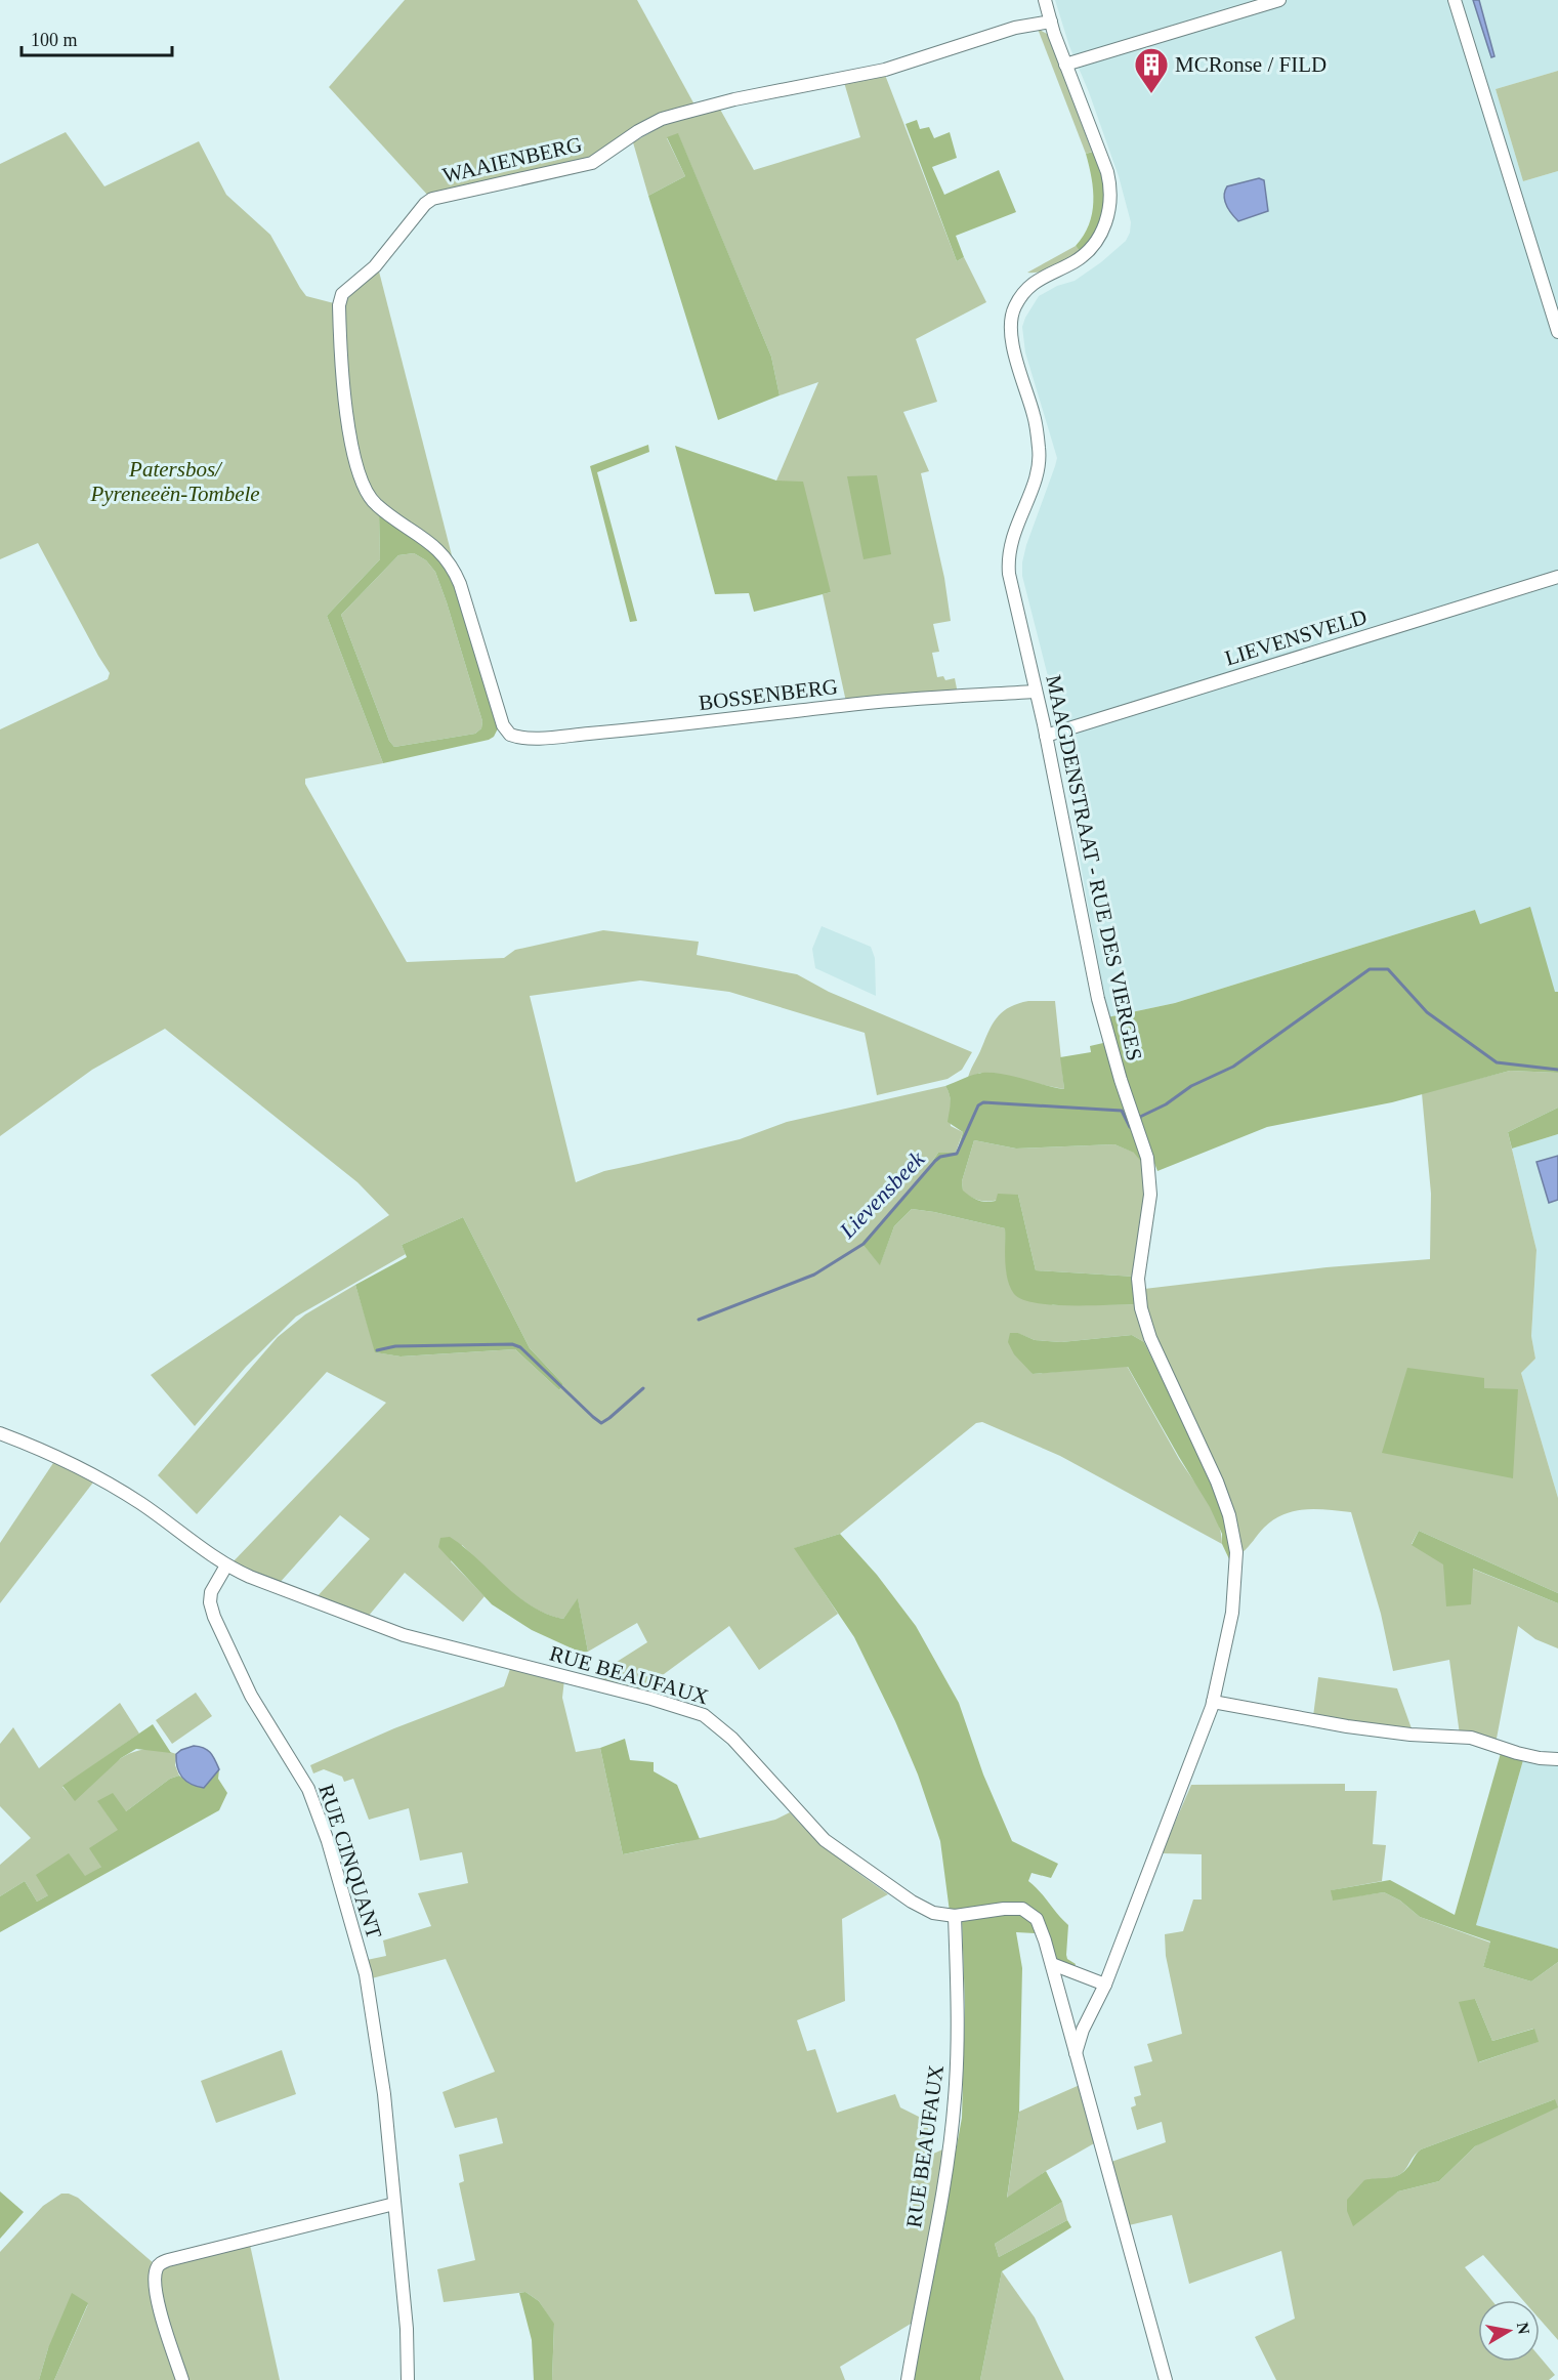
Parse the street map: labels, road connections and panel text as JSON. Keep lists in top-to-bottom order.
{
  "streets": {
    "street": [
      "WAAIENBERG",
      "LIEVENSVELD",
      "BOSSENBERG",
      "MAAGDENSTRAAT - RUE DES VIERGES",
      "RUE BEAUFAUX",
      "RUE CINQUANT"
    ]
  },
  "crossings": [
    ["WAAIENBERG", "BOSSENBERG"],
    ["WAAIENBERG", "MAAGDENSTRAAT - RUE DES VIERGES"],
    ["LIEVENSVELD", "MAAGDENSTRAAT - RUE DES VIERGES"],
    ["BOSSENBERG", "MAAGDENSTRAAT - RUE DES VIERGES"],
    ["RUE BEAUFAUX", "RUE CINQUANT"]
  ],
  "water": ["Lievensbeek"],
  "parks": ["Patersbos/ Pyreneeën-Tombele"],
  "places": {
    "building": ["MCRonse / FILD"]
  },
  "scale_bar": "100 m",
  "north": "right"
}
